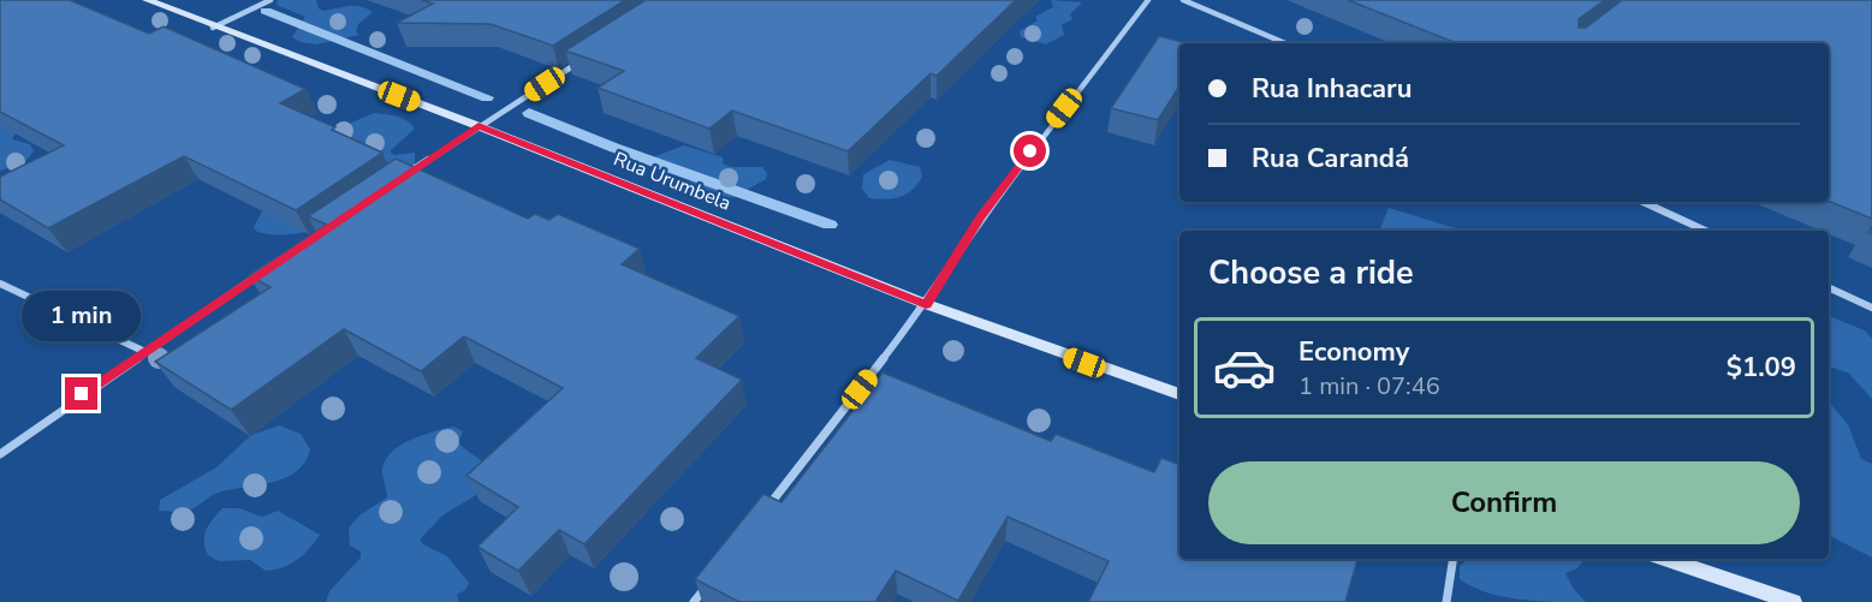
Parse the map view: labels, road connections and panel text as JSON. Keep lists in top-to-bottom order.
{
  "streets": {
    "main road": ["Rua Urumbela"]
  },
  "page": {
    "banner": ["Rua Inhacaru", "Rua Carandá"],
    "heading": "Choose a ride",
    "bubble": "1 min",
    "list": [
      {
        "name": "Economy",
        "note": "1 min · 07:46",
        "value": "$1.09"
      }
    ],
    "buttons": "Confirm"
  }
}
